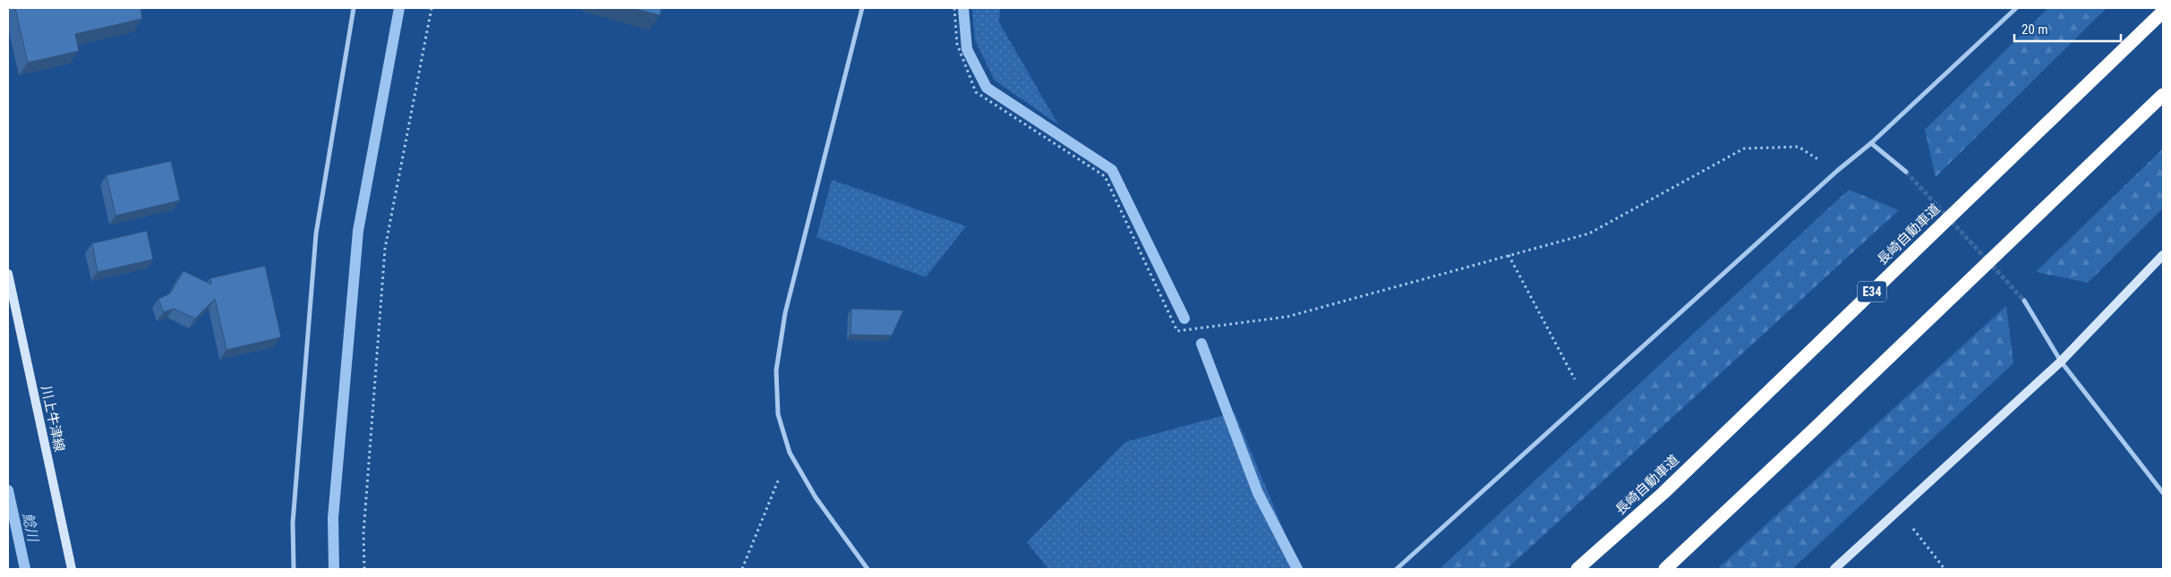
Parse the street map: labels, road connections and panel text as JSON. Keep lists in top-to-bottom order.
{
  "streets": {
    "highway": ["長崎自動車道", "E34"],
    "street": ["川上牛津線"]
  },
  "water": ["鯰川"],
  "scale_bar": "20 m"
}
